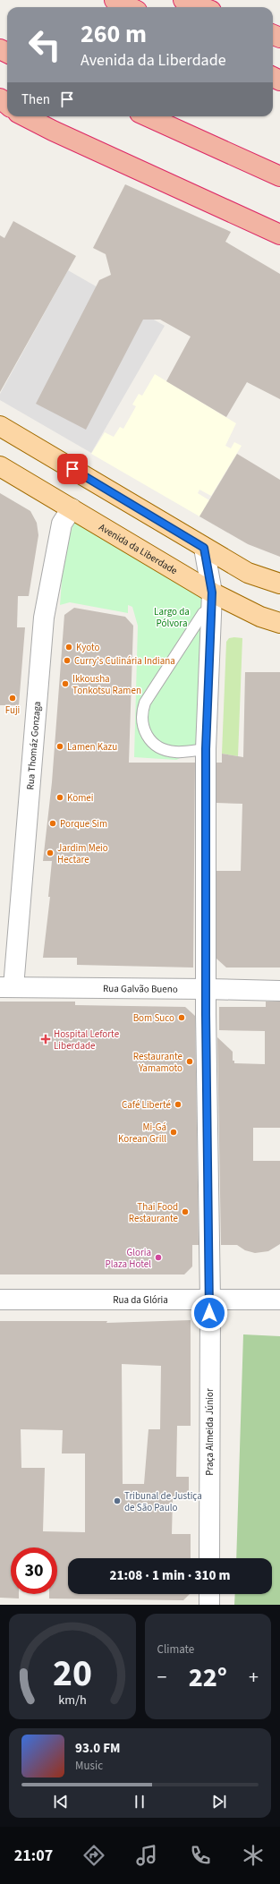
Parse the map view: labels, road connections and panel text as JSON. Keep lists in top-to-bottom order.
{
  "streets": {
    "main road": ["Avenida da Liberdade"],
    "street": [
      "Rua Thomáz Gonzaga",
      "Rua Galvão Bueno",
      "Rua da Glória",
      "Praça Almeida Júnior"
    ]
  },
  "crossings": [
    ["Avenida da Liberdade", "Rua Thomáz Gonzaga"],
    ["Avenida da Liberdade", "Praça Almeida Júnior"],
    ["Rua Thomáz Gonzaga", "Rua Galvão Bueno"],
    ["Rua Galvão Bueno", "Praça Almeida Júnior"],
    ["Rua da Glória", "Praça Almeida Júnior"]
  ],
  "parks": ["Largo da Pólvora"],
  "places": {
    "other": [
      "Kyoto",
      "Curry's Culinária Indiana",
      "Ikkousha Tonkotsu Ramen",
      "Fuji",
      "Lamen Kazu",
      "Komei",
      "Porque Sim",
      "Jardim Meio Hectare",
      "Bom Suco",
      "Restaurante Yamamoto",
      "Café Liberté",
      "Mi-Gá Korean Grill",
      "Thai Food Restaurante",
      "Gloria Plaza Hotel",
      "Tribunal de Justiça de São Paulo"
    ],
    "health": ["Hospital Leforte Liberdade"]
  },
  "page": {
    "turn": ["260 m", "Avenida da Liberdade"],
    "then": "Then",
    "limit": "30",
    "trip": "21:08 · 1 min · 310 m",
    "tile": "Climate",
    "heat": ["−", "22°", "+"],
    "song": ["93.0 FM", "Music"],
    "tabs": "21:07",
    "gauge": ["20", "km/h"]
  }
}
